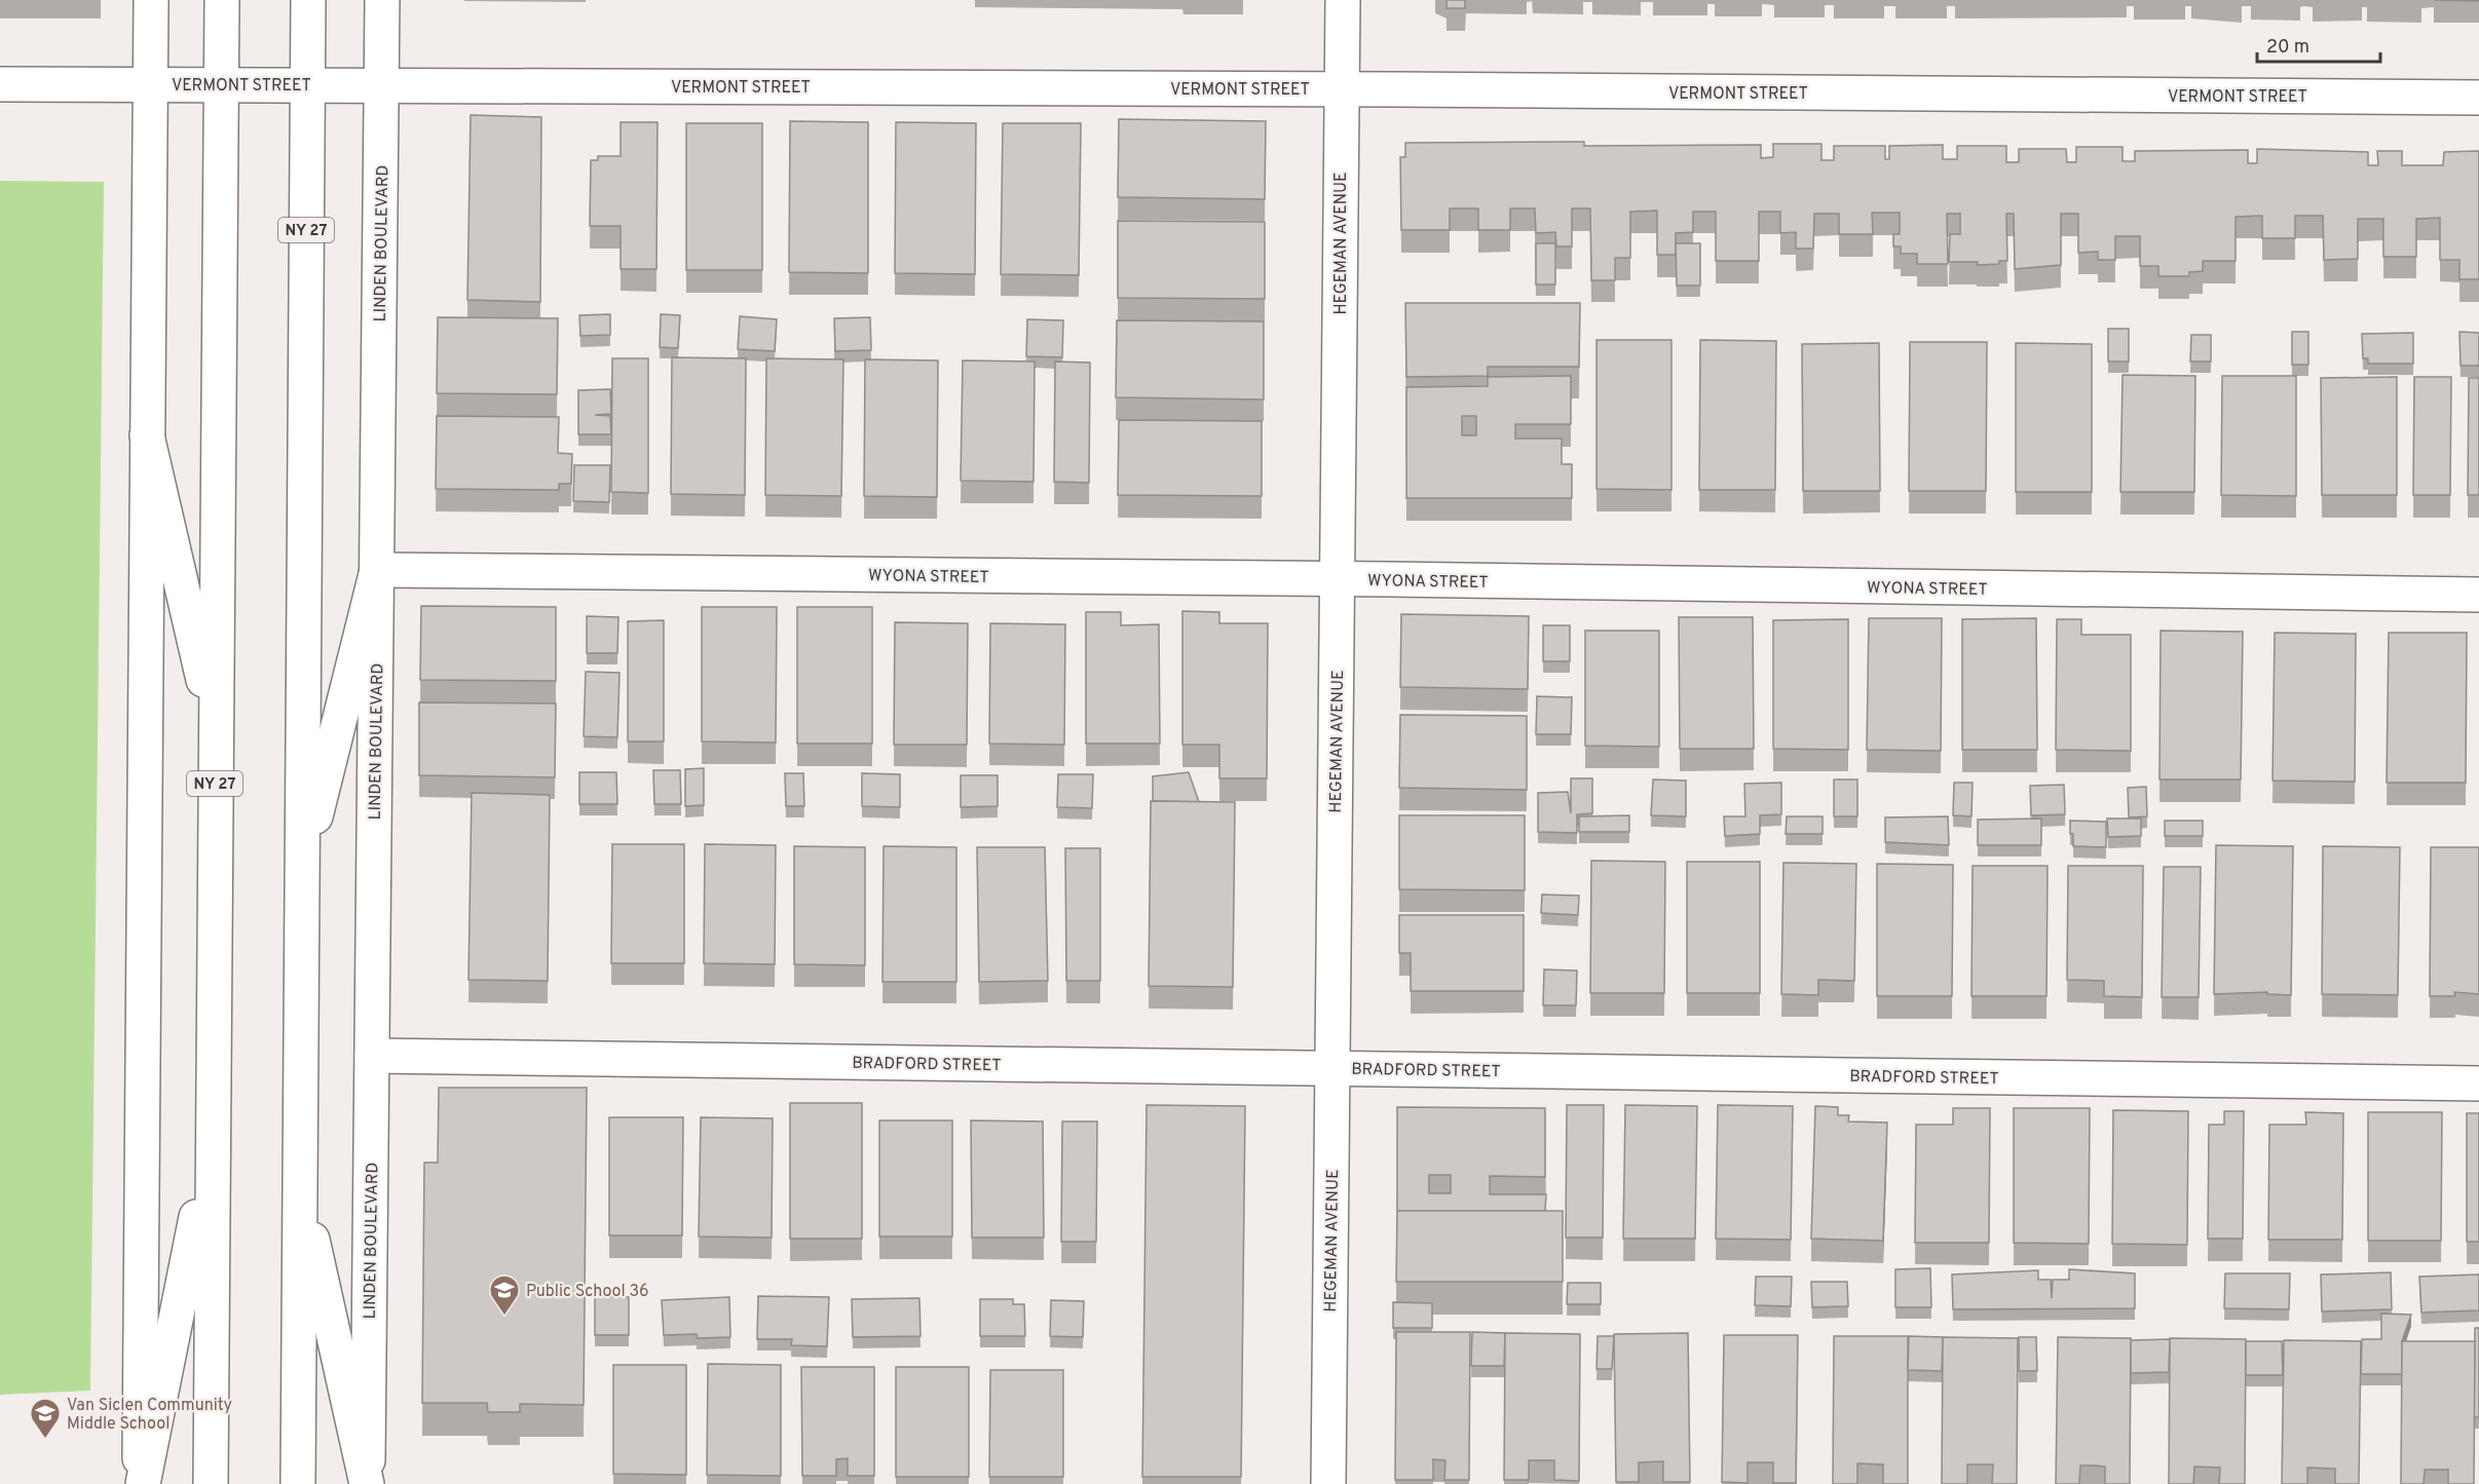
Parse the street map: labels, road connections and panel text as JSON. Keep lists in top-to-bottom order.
{
  "streets": {
    "main road": [
      "VERMONT STREET",
      "NY 27",
      "LINDEN BOULEVARD",
      "HEGEMAN AVENUE",
      "WYONA STREET",
      "BRADFORD STREET"
    ]
  },
  "crossings": [
    ["VERMONT STREET", "NY 27"],
    ["VERMONT STREET", "LINDEN BOULEVARD"],
    ["VERMONT STREET", "HEGEMAN AVENUE"],
    ["LINDEN BOULEVARD", "WYONA STREET"],
    ["LINDEN BOULEVARD", "BRADFORD STREET"],
    ["HEGEMAN AVENUE", "WYONA STREET"],
    ["HEGEMAN AVENUE", "BRADFORD STREET"]
  ],
  "places": {
    "school or university": ["Public School 36", "Van Siclen Community Middle School"]
  },
  "scale_bar": "20 m"
}
